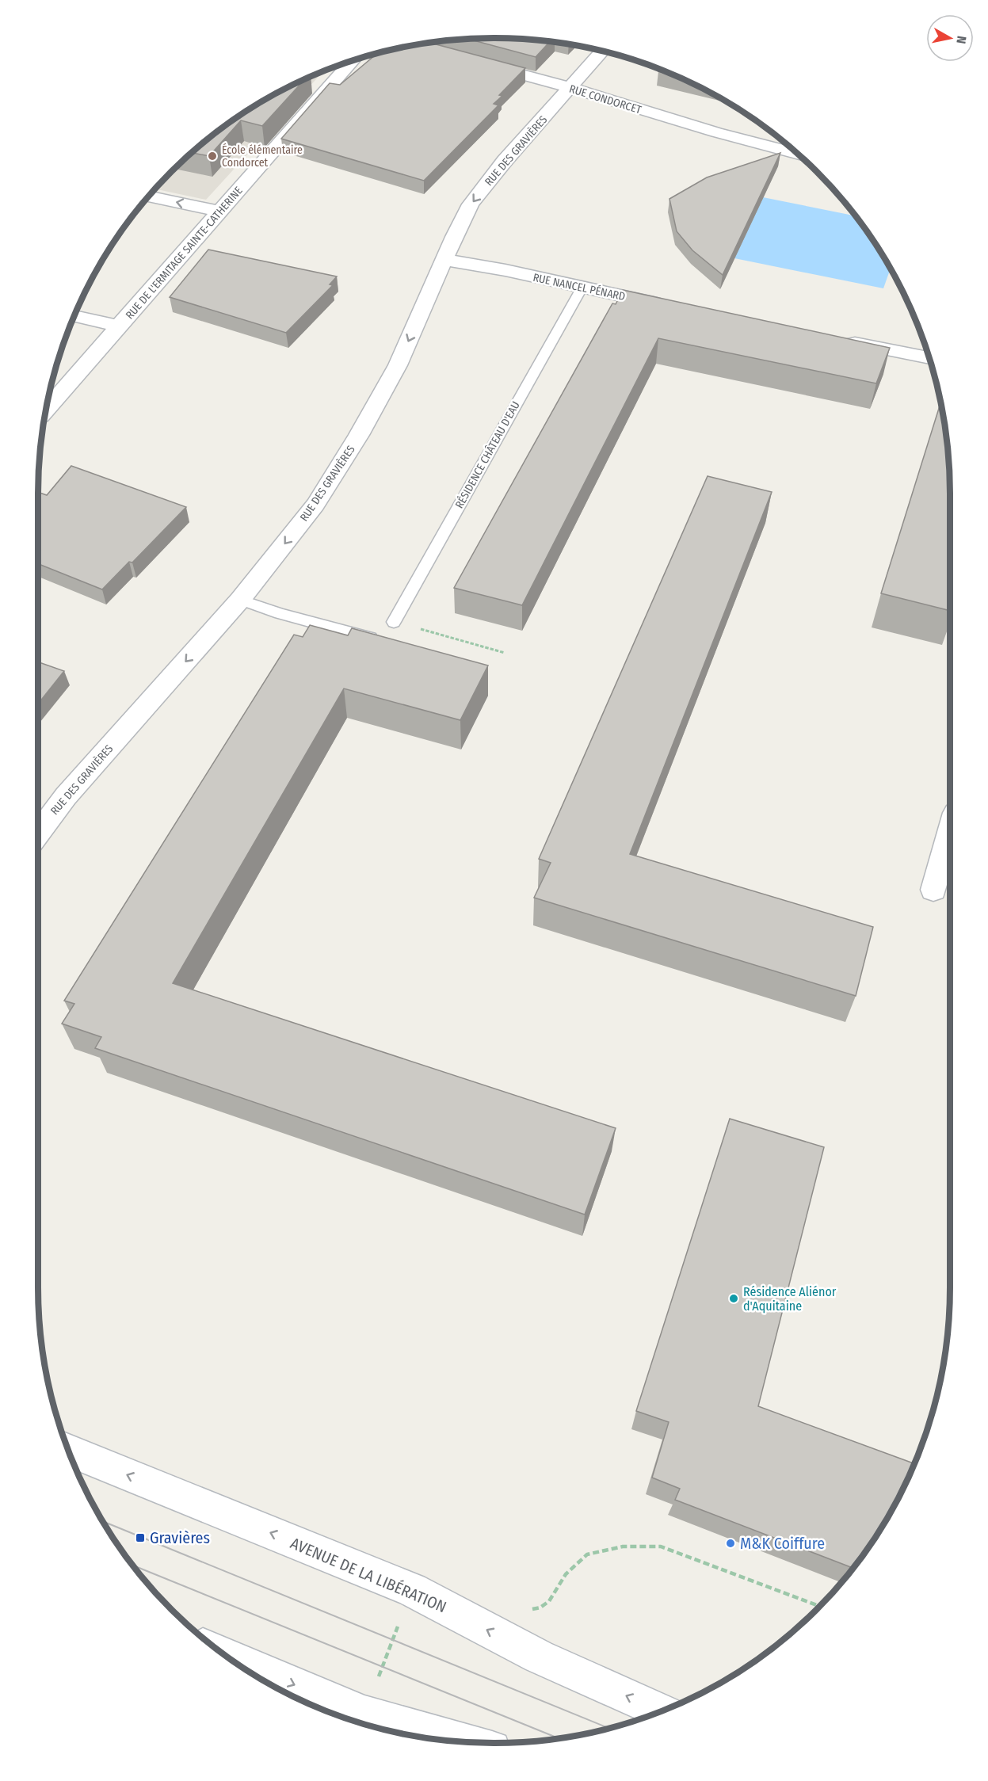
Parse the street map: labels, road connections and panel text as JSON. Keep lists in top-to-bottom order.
{
  "streets": {
    "street": [
      "RUE CONDORCET",
      "RUE DES GRAVIÈRES",
      "RUE DE L'ERMITAGE SAINTE-CATHERINE",
      "RUE NANCEL PÉNARD",
      "AVENUE DE LA LIBÉRATION"
    ],
    "lane": ["RÉSIDENCE CHÂTEAU D'EAU"]
  },
  "crossings": [
    ["RUE CONDORCET", "RUE DES GRAVIÈRES"],
    ["RUE DES GRAVIÈRES", "RUE NANCEL PÉNARD"],
    ["RUE NANCEL PÉNARD", "RÉSIDENCE CHÂTEAU D'EAU"]
  ],
  "one_way": ["RUE DES GRAVIÈRES"],
  "places": {
    "other": ["École élémentaire Condorcet", "Résidence Aliénor d'Aquitaine", "M&K Coiffure"],
    "transit": ["Gravières"]
  },
  "north": "right"
}
